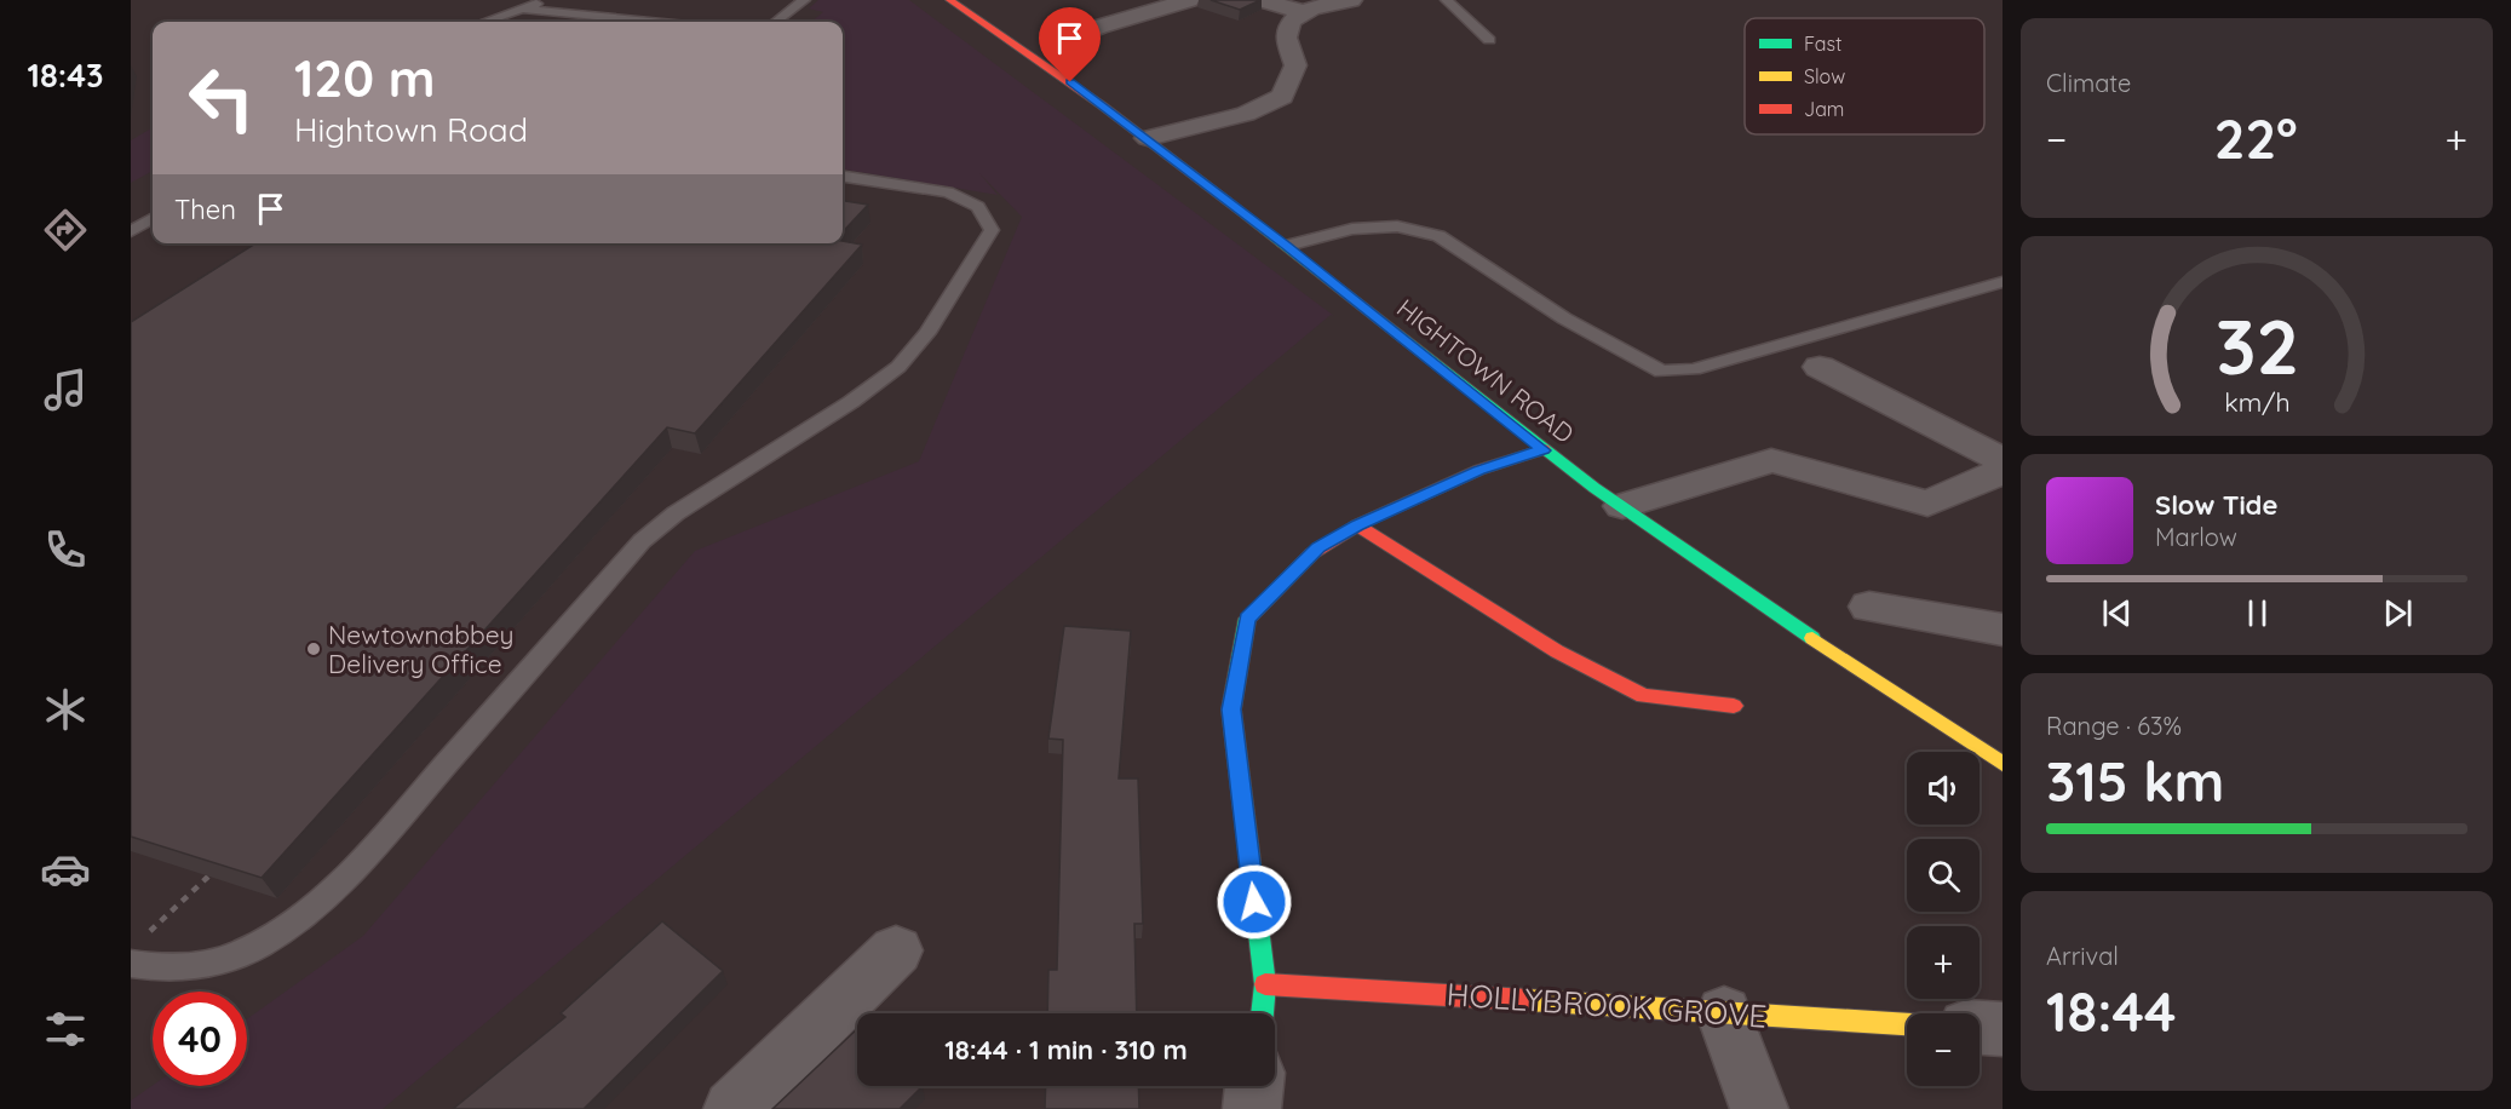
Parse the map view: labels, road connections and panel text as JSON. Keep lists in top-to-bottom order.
{
  "streets": {
    "main road": ["HIGHTOWN ROAD", "HOLLYBROOK GROVE"]
  },
  "places": ["Newtownabbey Delivery Office"],
  "legend": ["Fast", "Slow", "Jam"],
  "page": {
    "tabs": "18:43",
    "tile": [
      "Climate",
      ["Range · 63%", "315 km"],
      ["Arrival", "18:44"]
    ],
    "turn": ["120 m", "Hightown Road"],
    "heat": ["−", "22°", "+"],
    "then": "Then",
    "song": ["Slow Tide", "Marlow"],
    "map_buttons": ["+", "−"],
    "limit": "40",
    "trip": "18:44 · 1 min · 310 m",
    "gauge": ["32", "km/h"]
  }
}
